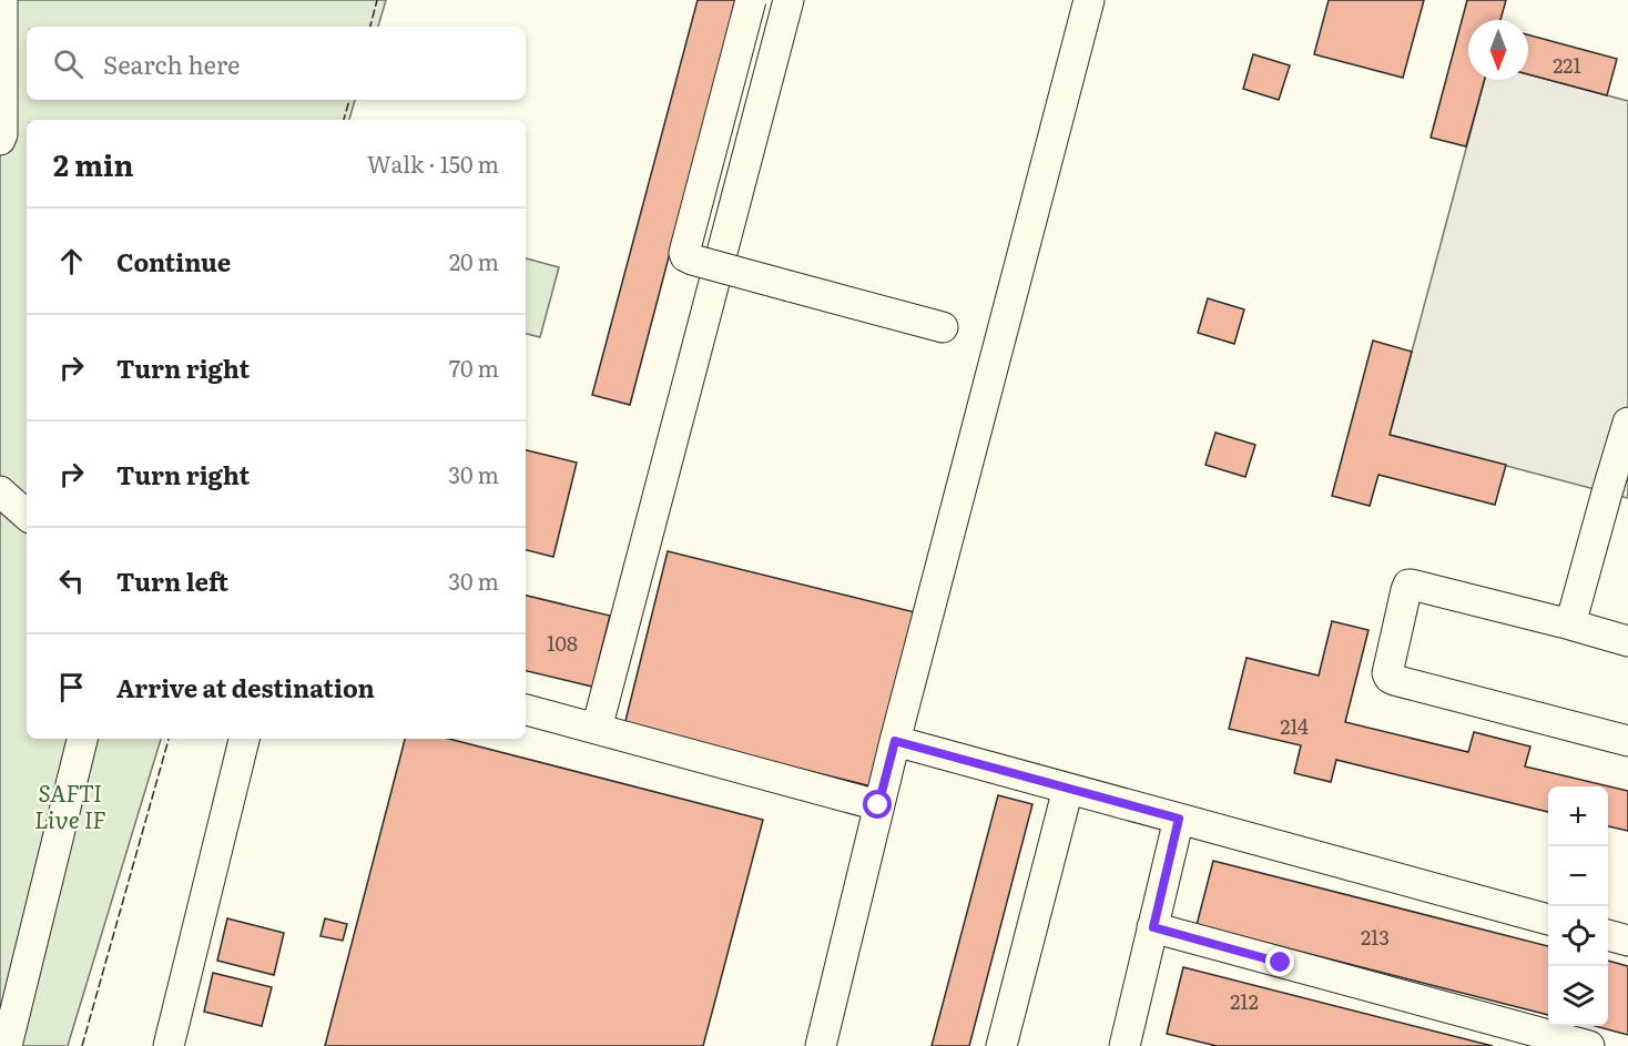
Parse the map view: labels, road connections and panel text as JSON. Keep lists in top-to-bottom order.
{
  "parks": ["SAFTI Live IF"],
  "house_numbers": [
    "221",
    "108",
    "214",
    "213",
    "212"
  ],
  "north": "bottom",
  "page": {
    "search": "Search here",
    "heading": ["2 min", "Walk · 150 m"],
    "list": [
      ["Continue", "20 m"],
      ["Turn right", "70 m"],
      ["Turn right", "30 m"],
      ["Turn left", "30 m"],
      "Arrive at destination"
    ],
    "map_buttons": ["+", "−"]
  }
}
